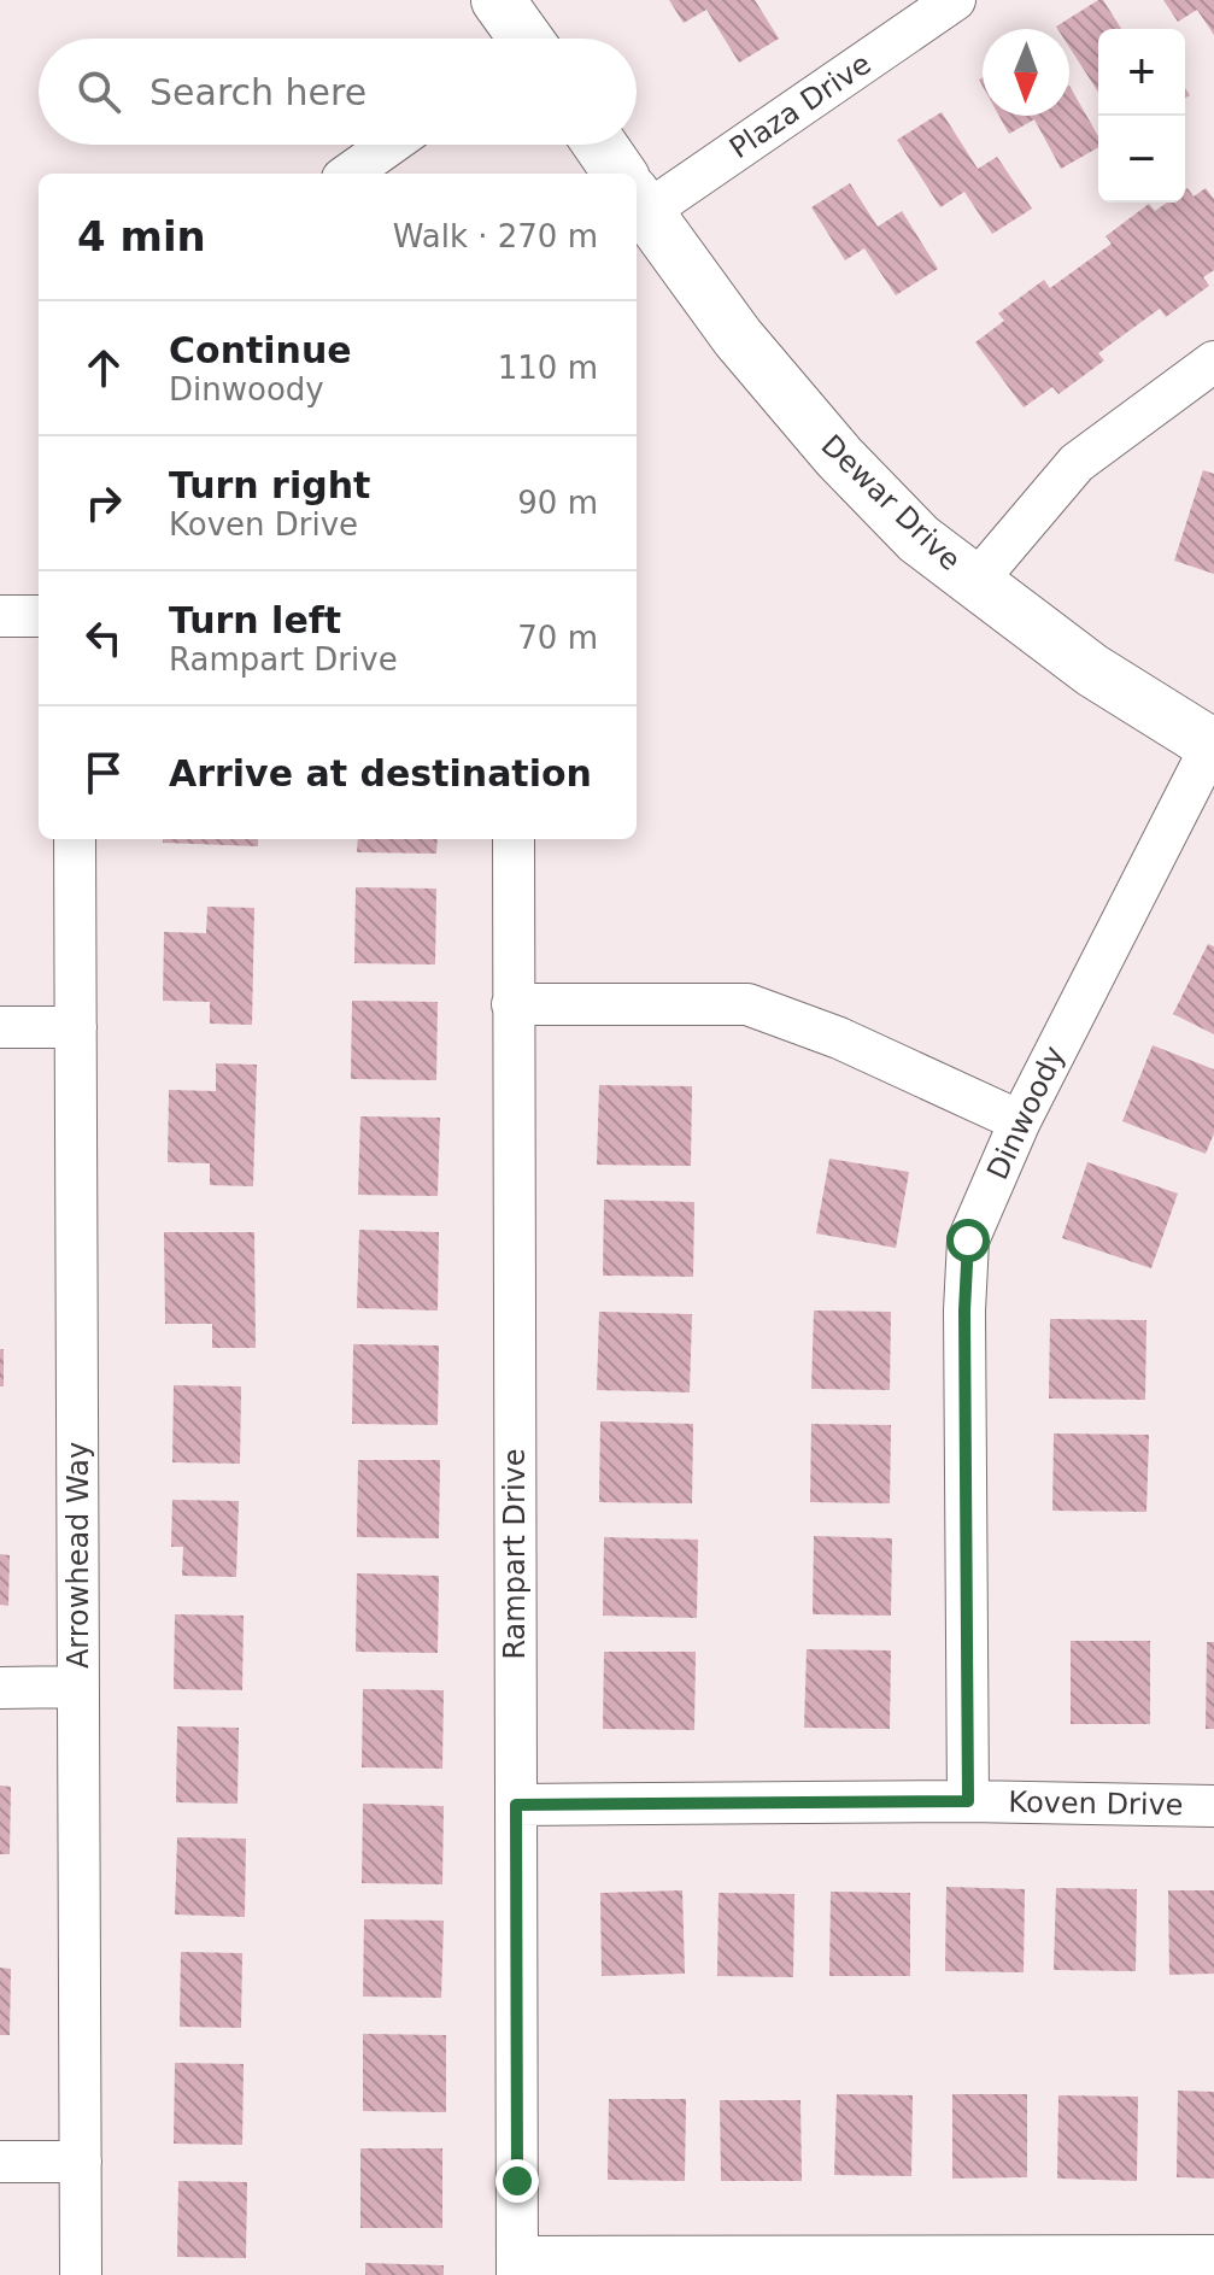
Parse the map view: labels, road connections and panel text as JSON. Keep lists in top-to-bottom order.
{
  "streets": {
    "street": [
      "Plaza Drive",
      "Dewar Drive",
      "Dinwoody",
      "Rampart Drive",
      "Arrowhead Way",
      "Koven Drive"
    ]
  },
  "crossings": [
    ["Dewar Drive", "Dinwoody"],
    ["Dinwoody", "Koven Drive"],
    ["Rampart Drive", "Koven Drive"]
  ],
  "north": "bottom",
  "page": {
    "map_buttons": ["+", "−"],
    "search": "Search here",
    "heading": ["4 min", "Walk · 270 m"],
    "list": [
      ["Continue", "Dinwoody", "110 m"],
      ["Turn right", "Koven Drive", "90 m"],
      ["Turn left", "Rampart Drive", "70 m"],
      "Arrive at destination"
    ]
  }
}
